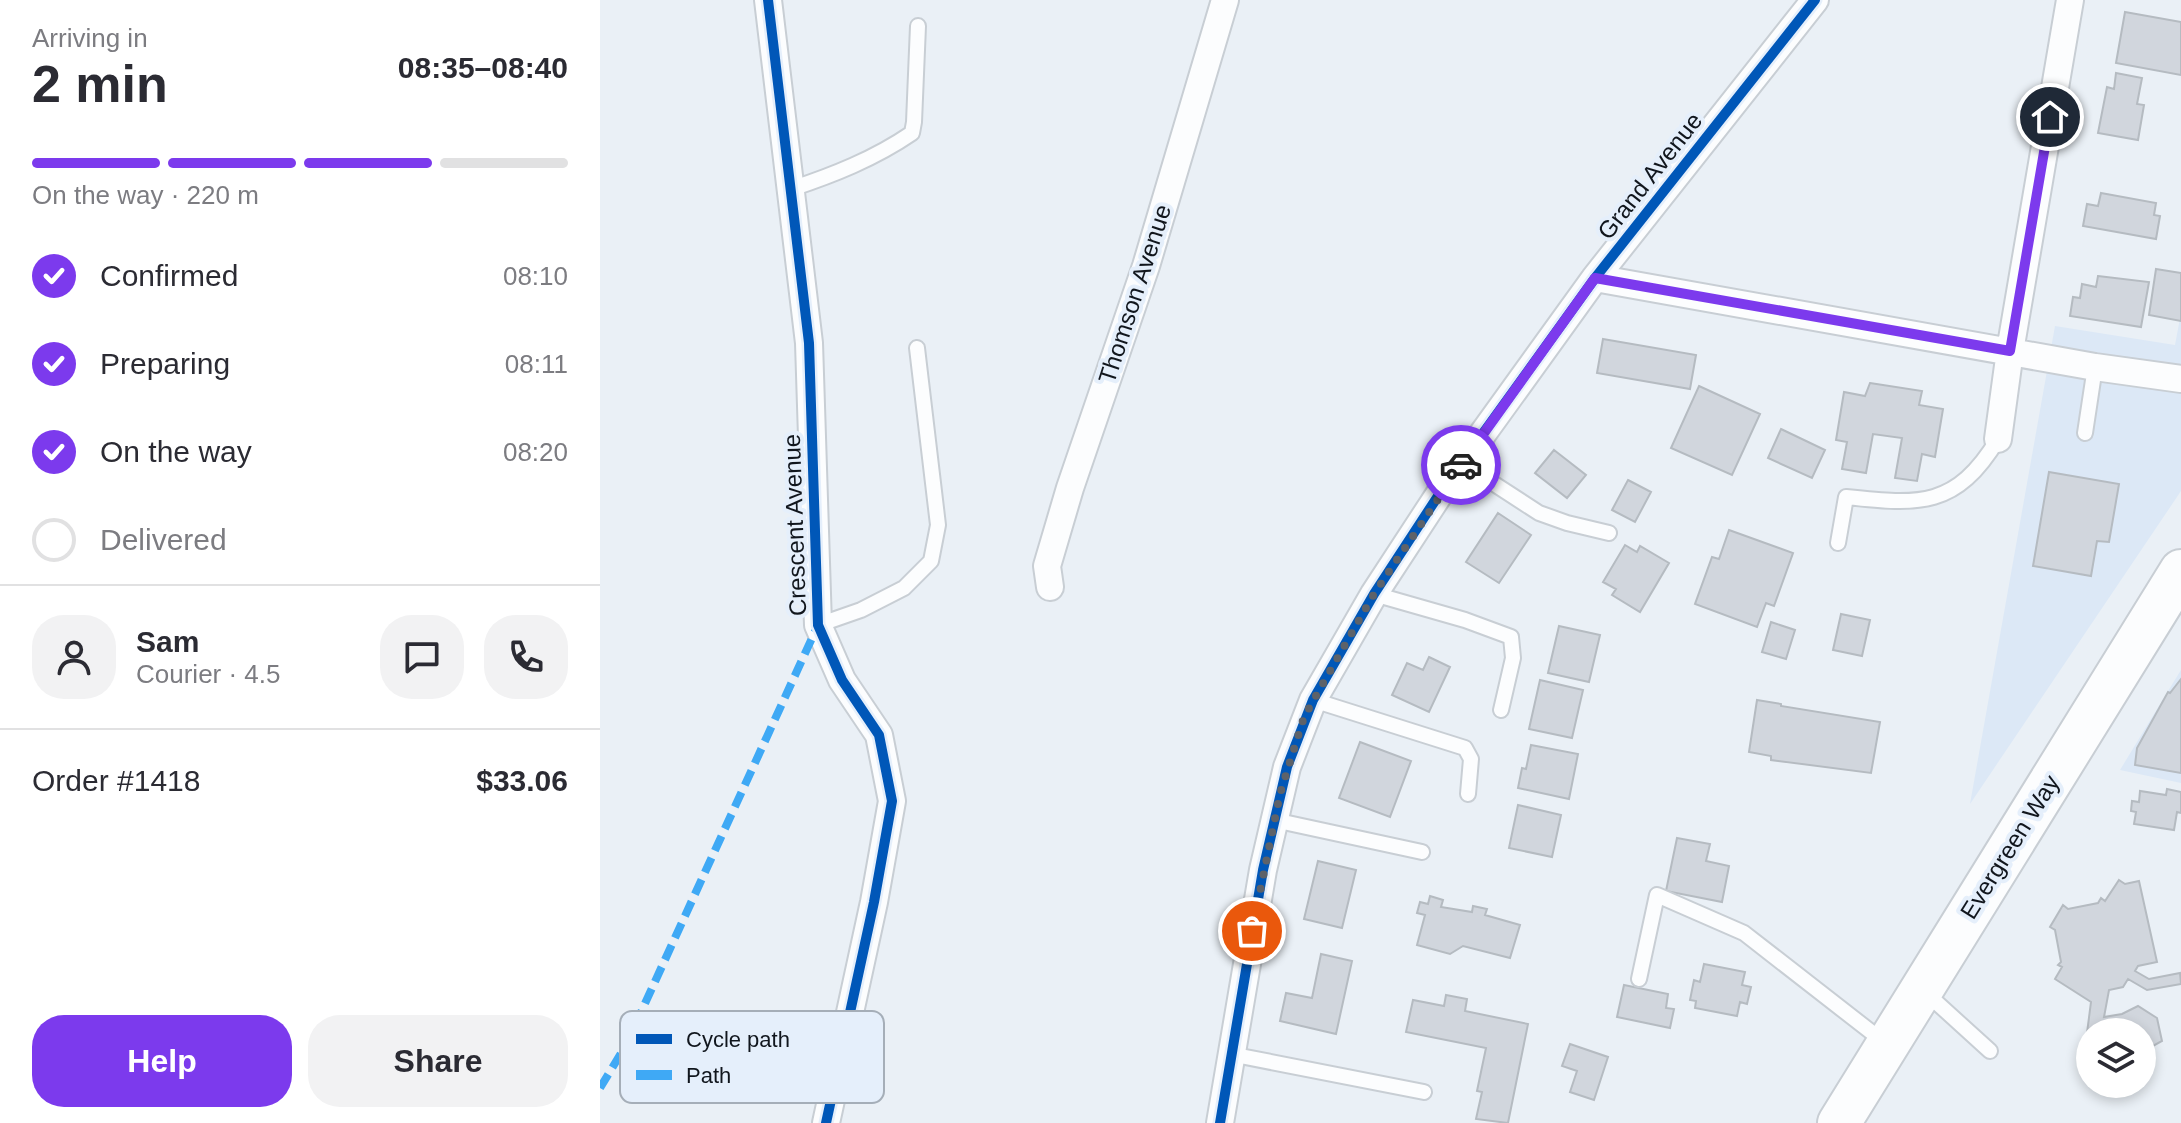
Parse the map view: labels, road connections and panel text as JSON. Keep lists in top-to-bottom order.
{
  "streets": {
    "main road": ["Evergreen Way"],
    "street": ["Grand Avenue", "Thomson Avenue", "Crescent Avenue"]
  },
  "legend": ["Cycle path", "Path"],
  "page": {
    "heading": ["2 min", "Arriving in", "08:35–08:40"],
    "panel": [
      "Sam",
      "Courier · 4.5",
      "Order #1418",
      "$33.06"
    ],
    "bar": "On the way · 220 m",
    "list": [
      ["Confirmed", "08:10"],
      ["Preparing", "08:11"],
      ["On the way", "08:20"],
      "Delivered"
    ],
    "buttons": ["Help", "Share"]
  }
}
